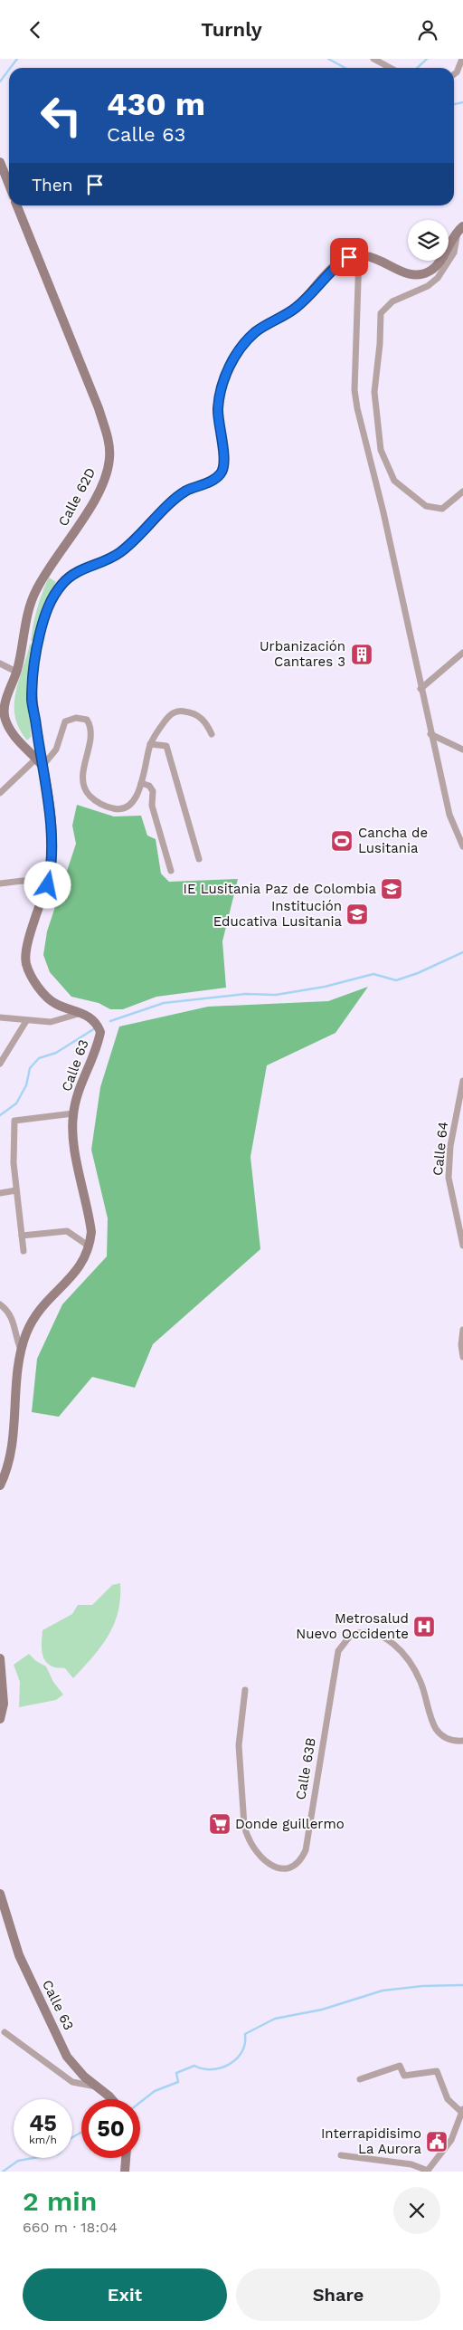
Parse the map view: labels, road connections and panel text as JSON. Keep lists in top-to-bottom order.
{
  "streets": {
    "main road": ["Calle 62D", "Calle 63"],
    "street": ["Calle 64", "Calle 63B"]
  },
  "crossings": [
    ["Calle 62D", "Calle 63"]
  ],
  "places": {
    "building": ["Urbanización Cantares 3"],
    "sports": ["Cancha de Lusitania"],
    "school or university": ["IE Lusitania Paz de Colombia", "Institución Educativa Lusitania"],
    "hospital": ["Metrosalud Nuevo Occidente"],
    "supermarket": ["Donde guillermo"],
    "public building": ["Interrapidisimo La Aurora"]
  },
  "page": {
    "header": "Turnly",
    "turn": ["430 m", "Calle 63"],
    "then": "Then",
    "speed": "45 km/h",
    "limit": "50",
    "heading": ["2 min", "660 m · 18:04"],
    "buttons": ["Exit", "Share"]
  }
}
